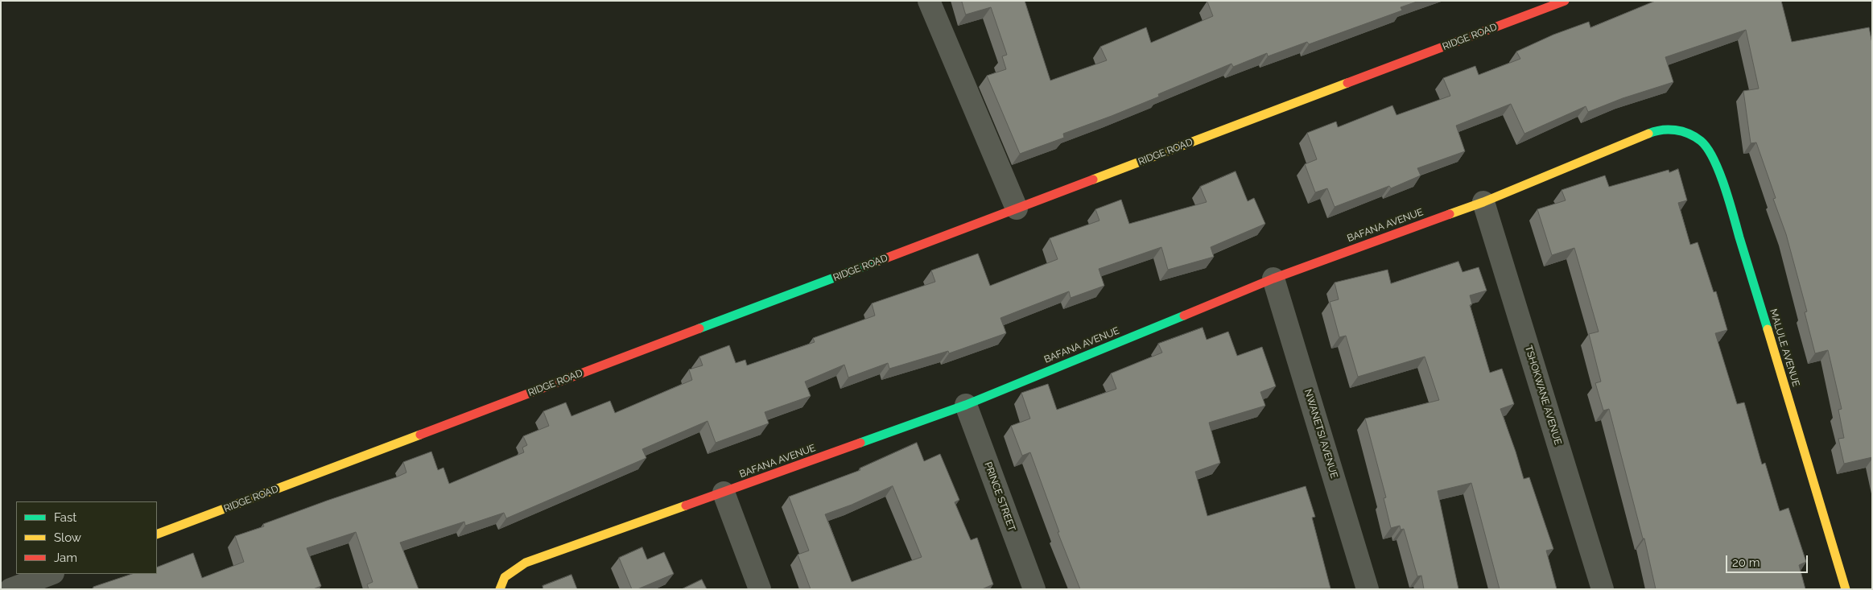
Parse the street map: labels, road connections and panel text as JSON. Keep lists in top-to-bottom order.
{
  "streets": {
    "street": [
      "RIDGE ROAD",
      "BAFANA AVENUE",
      "MALULE AVENUE",
      "TSHOKWANE AVENUE",
      "NWANETSI AVENUE",
      "PRINCE STREET"
    ]
  },
  "crossings": [
    ["BAFANA AVENUE", "MALULE AVENUE"],
    ["BAFANA AVENUE", "TSHOKWANE AVENUE"],
    ["BAFANA AVENUE", "NWANETSI AVENUE"],
    ["BAFANA AVENUE", "PRINCE STREET"]
  ],
  "legend": ["Fast", "Slow", "Jam"],
  "scale_bar": "20 m"
}
